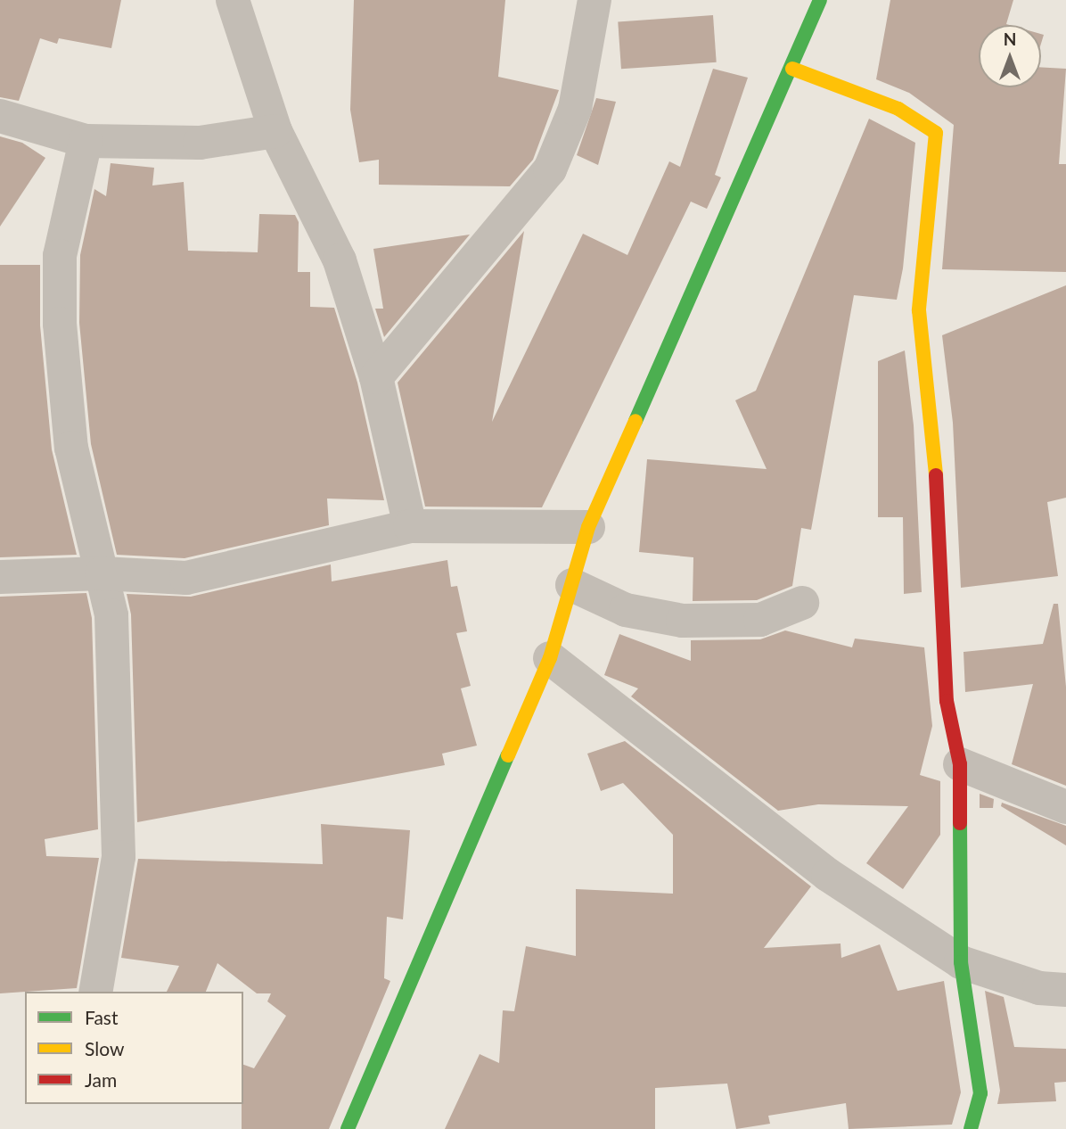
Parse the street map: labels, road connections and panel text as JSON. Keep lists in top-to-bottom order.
{
  "legend": ["Fast", "Slow", "Jam"],
  "north": "top"
}
